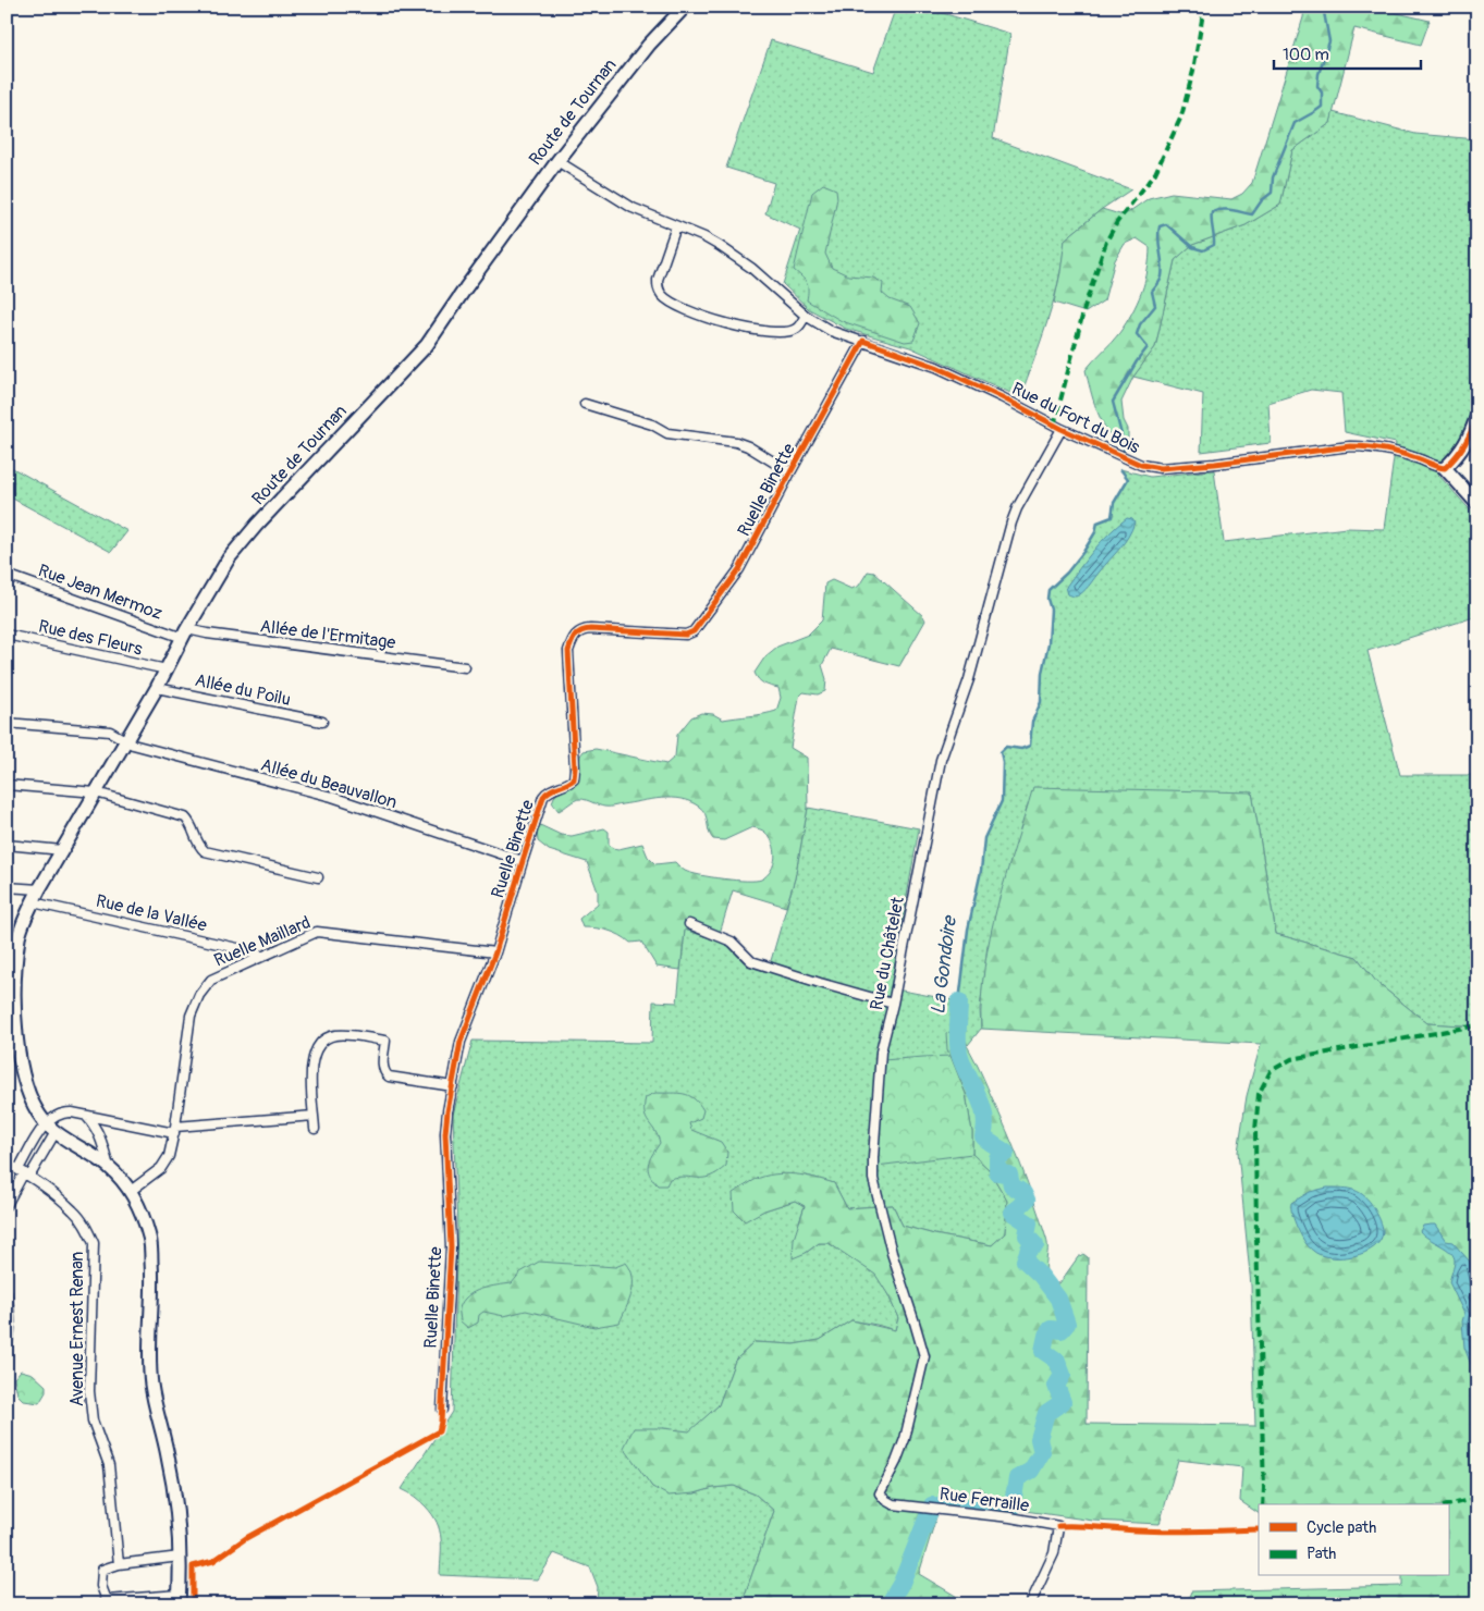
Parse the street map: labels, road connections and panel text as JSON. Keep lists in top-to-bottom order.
{
  "streets": {
    "main road": ["Route de Tournan", "Rue du Fort du Bois"],
    "street": [
      "Ruelle Binette",
      "Rue Jean Mermoz",
      "Allée de l'Ermitage",
      "Rue des Fleurs",
      "Allée du Poilu",
      "Allée du Beauvallon",
      "Rue de la Vallée",
      "Ruelle Maillard",
      "Rue du Châtelet",
      "Avenue Ernest Renan",
      "Rue Ferraille"
    ]
  },
  "crossings": [
    ["Route de Tournan", "Rue du Fort du Bois"],
    ["Route de Tournan", "Rue Jean Mermoz"],
    ["Route de Tournan", "Allée de l'Ermitage"],
    ["Route de Tournan", "Rue des Fleurs"],
    ["Route de Tournan", "Allée du Poilu"],
    ["Route de Tournan", "Allée du Beauvallon"],
    ["Route de Tournan", "Rue de la Vallée"],
    ["Rue du Fort du Bois", "Ruelle Binette"],
    ["Rue du Fort du Bois", "Rue du Châtelet"],
    ["Ruelle Binette", "Allée du Beauvallon"],
    ["Ruelle Binette", "Ruelle Maillard"],
    ["Rue Jean Mermoz", "Allée de l'Ermitage"],
    ["Rue de la Vallée", "Ruelle Maillard"],
    ["Rue du Châtelet", "Rue Ferraille"]
  ],
  "water": ["La Gondoire"],
  "legend": ["Cycle path", "Path"],
  "scale_bar": "100 m"
}
